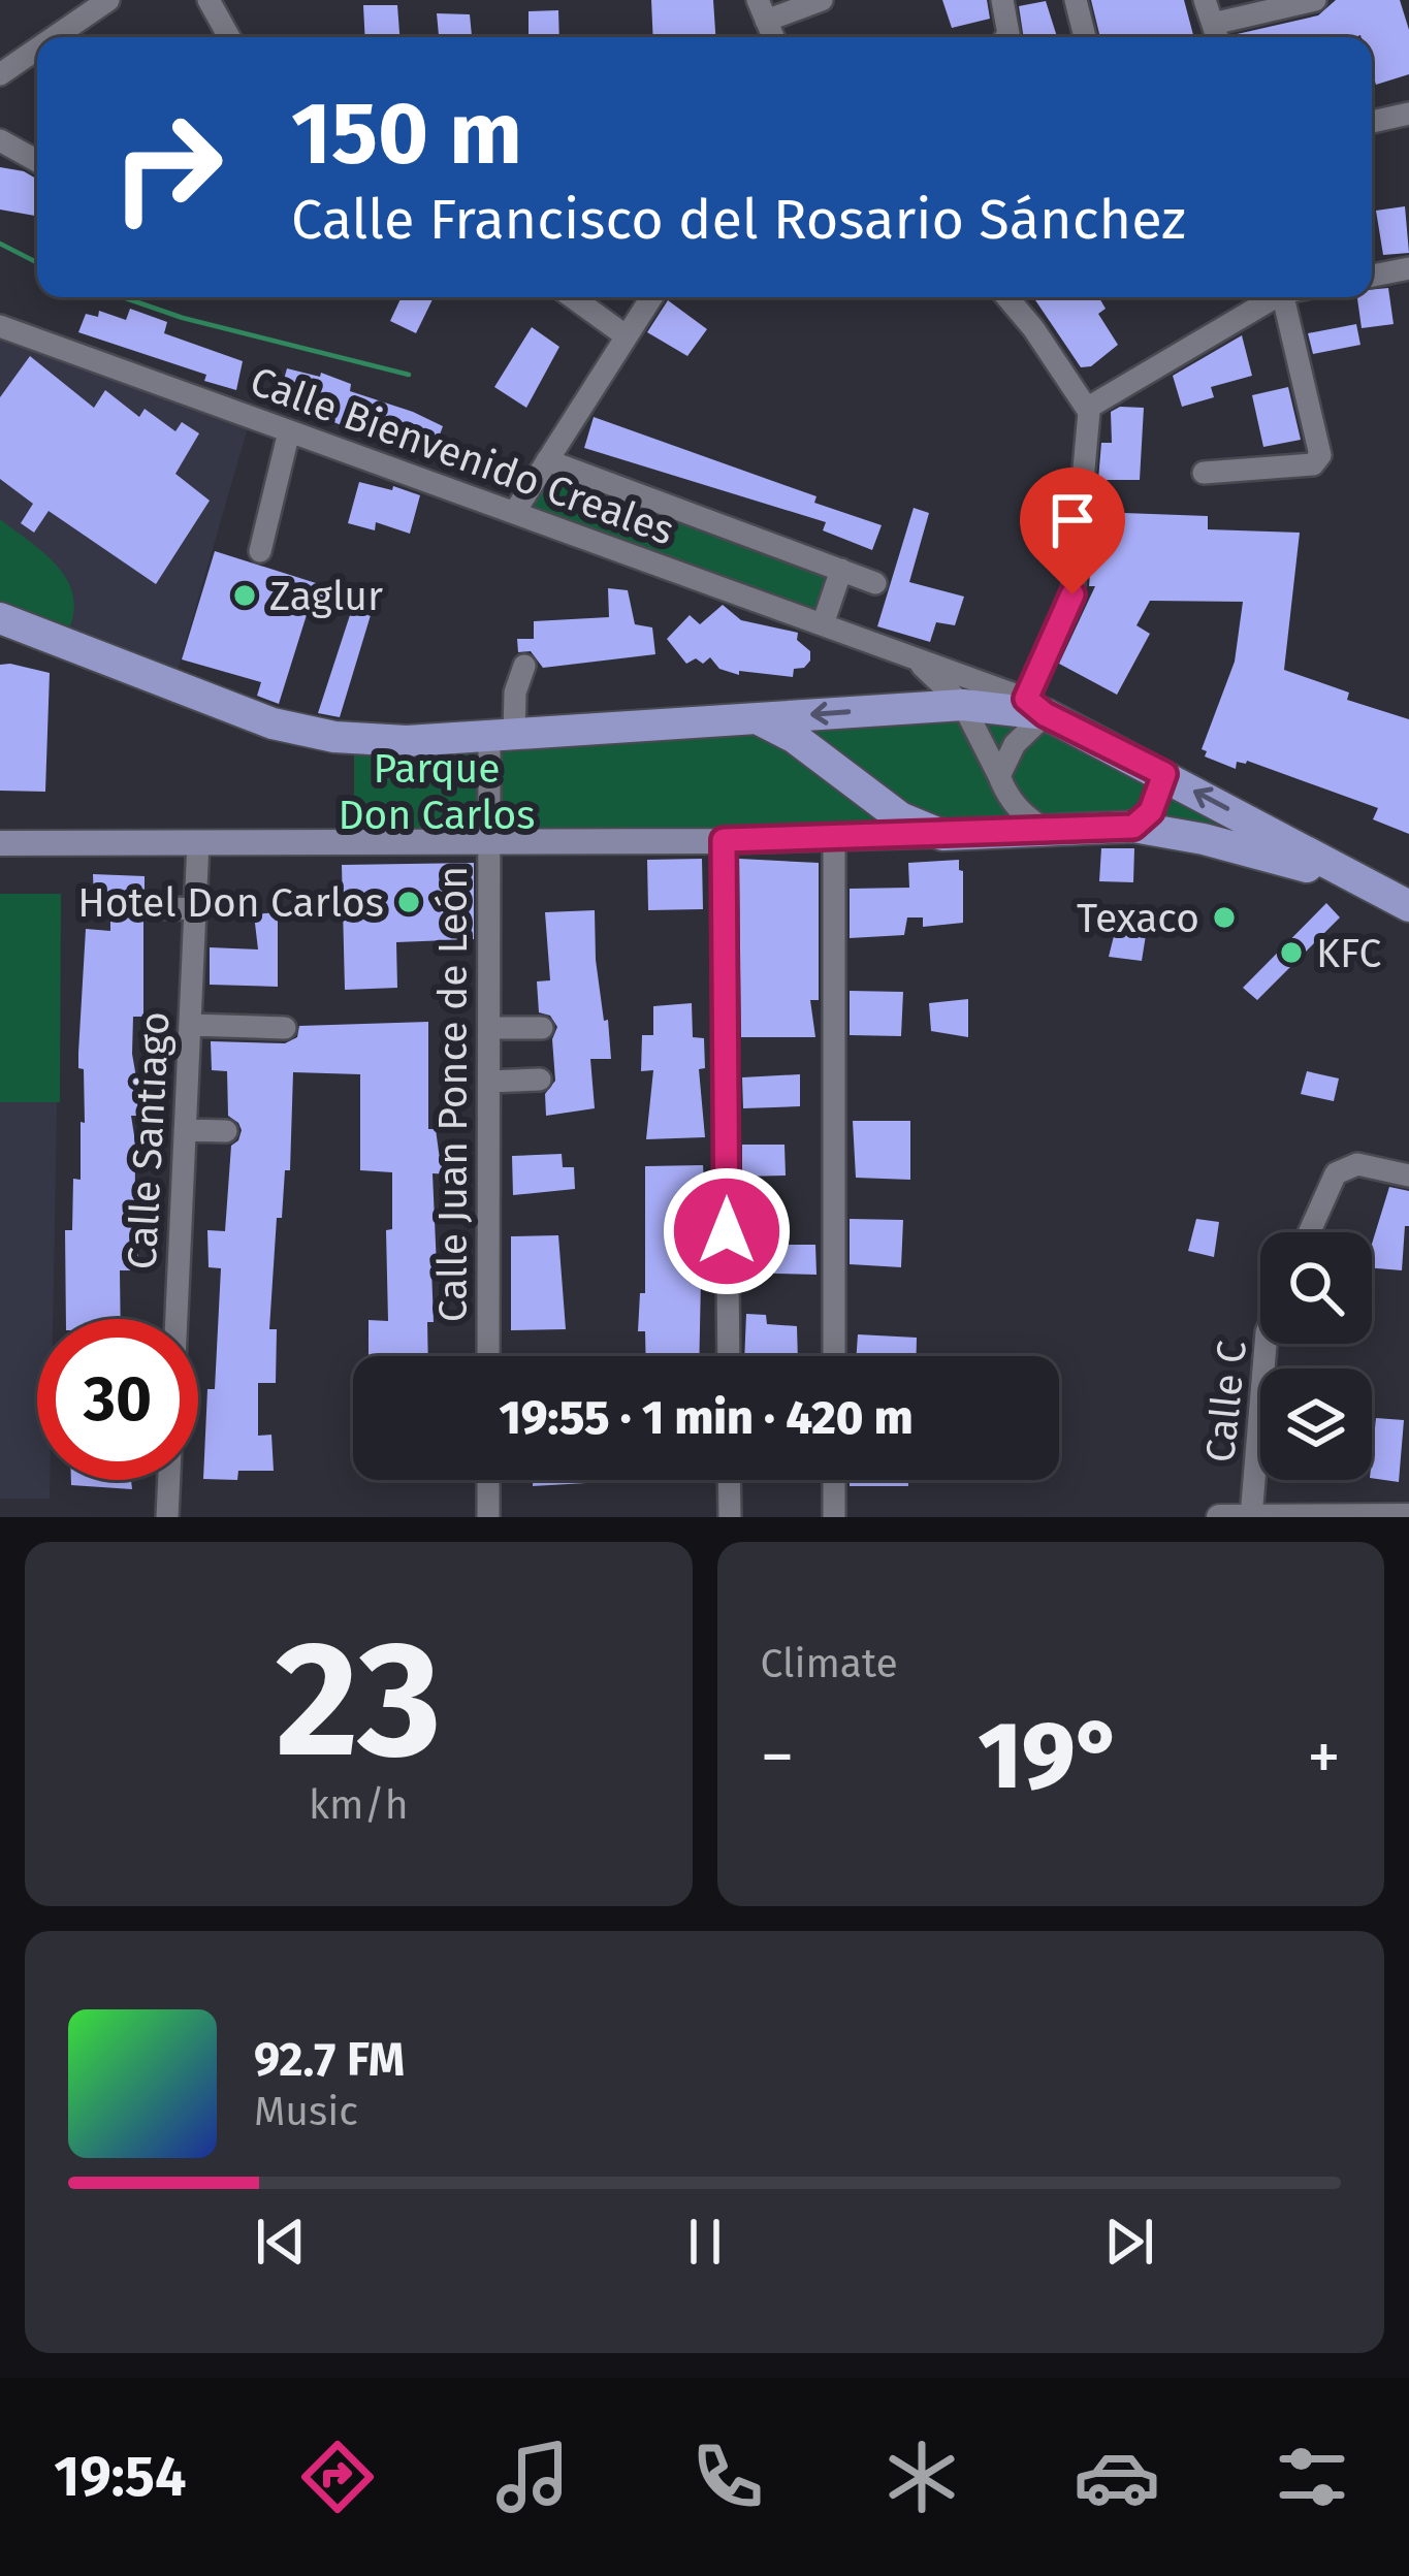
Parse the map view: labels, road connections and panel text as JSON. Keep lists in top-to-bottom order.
{
  "streets": {
    "street": [
      "Calle Bienvenido Creales",
      "Calle Juan Ponce de León",
      "Calle Santiago",
      "Calle C"
    ]
  },
  "parks": ["Parque Don Carlos"],
  "places": [
    "Zaglur",
    "Hotel Don Carlos",
    "Texaco",
    "KFC"
  ],
  "page": {
    "turn": ["150 m", "Calle Francisco del Rosario Sánchez"],
    "limit": "30",
    "trip": "19:55 · 1 min · 420 m",
    "tile": [
      ["23", "km/h"],
      "Climate"
    ],
    "heat": ["−", "19°", "+"],
    "song": ["92.7 FM", "Music"],
    "tabs": "19:54"
  }
}
